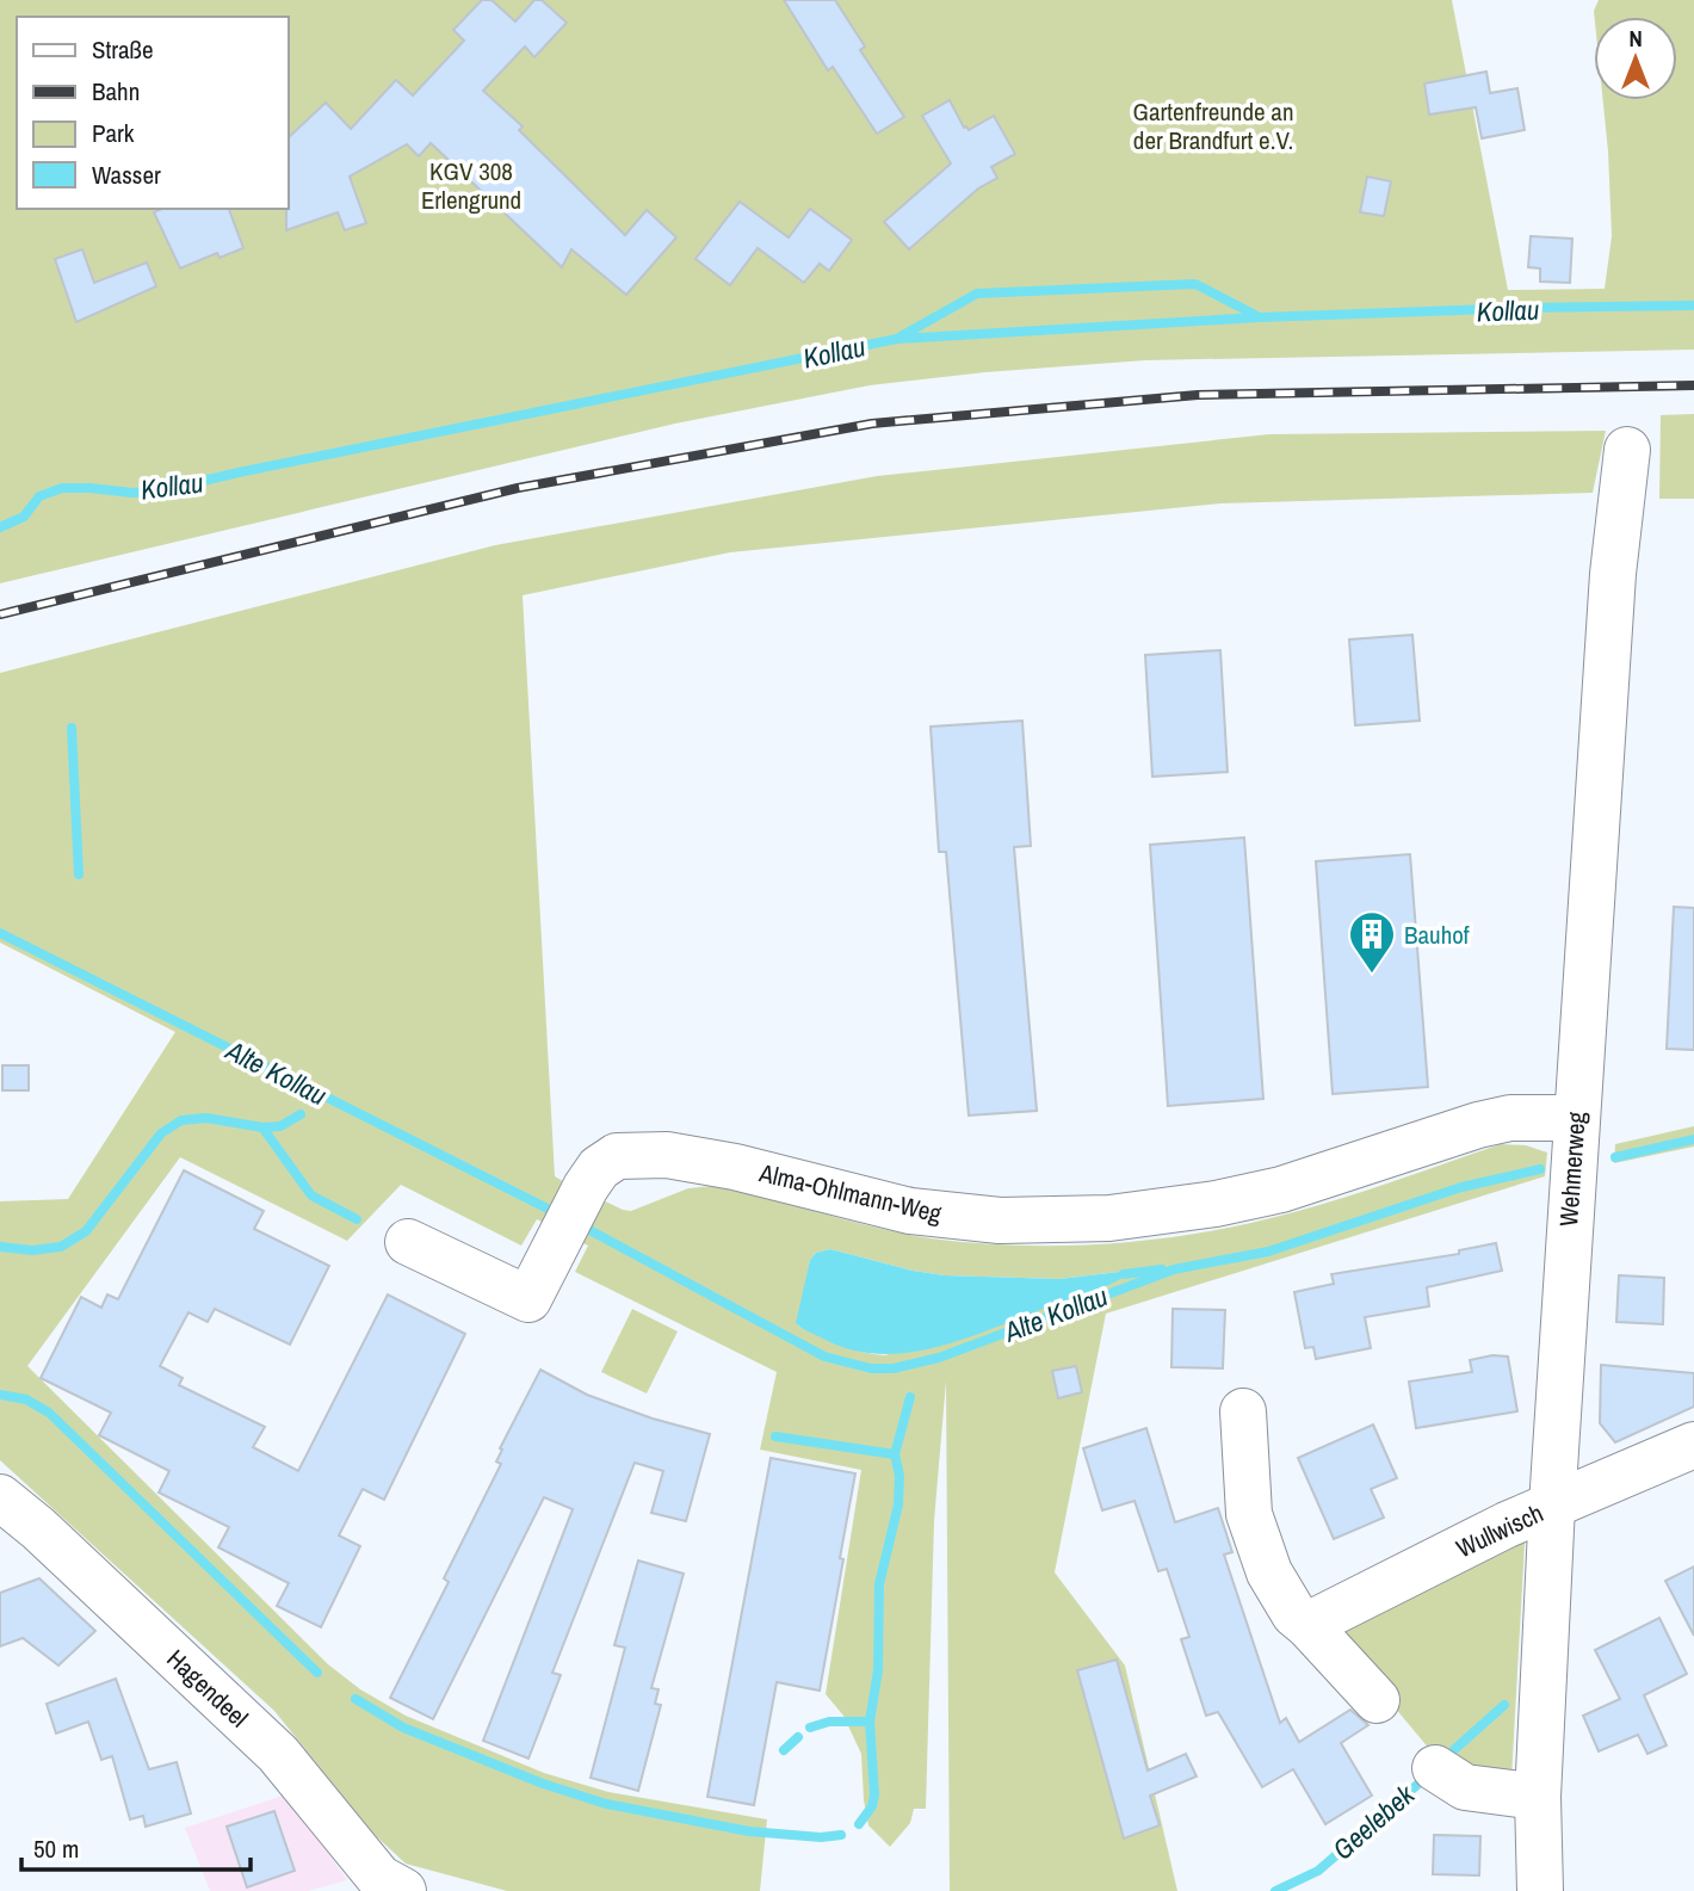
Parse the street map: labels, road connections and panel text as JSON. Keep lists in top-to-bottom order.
{
  "streets": {
    "street": [
      "Wehmerweg",
      "Alma-Ohlmann-Weg",
      "Wullwisch",
      "Hagendeel"
    ]
  },
  "crossings": [
    ["Wehmerweg", "Alma-Ohlmann-Weg"],
    ["Wehmerweg", "Wullwisch"]
  ],
  "water": ["Kollau", "Alte Kollau", "Geelebek"],
  "parks": ["Gartenfreunde an der Brandfurt e.V.", "KGV 308 Erlengrund"],
  "places": {
    "building": ["Bauhof"]
  },
  "legend": [
    "Straße",
    "Bahn",
    "Park",
    "Wasser"
  ],
  "scale_bar": "50 m",
  "north": "top"
}
